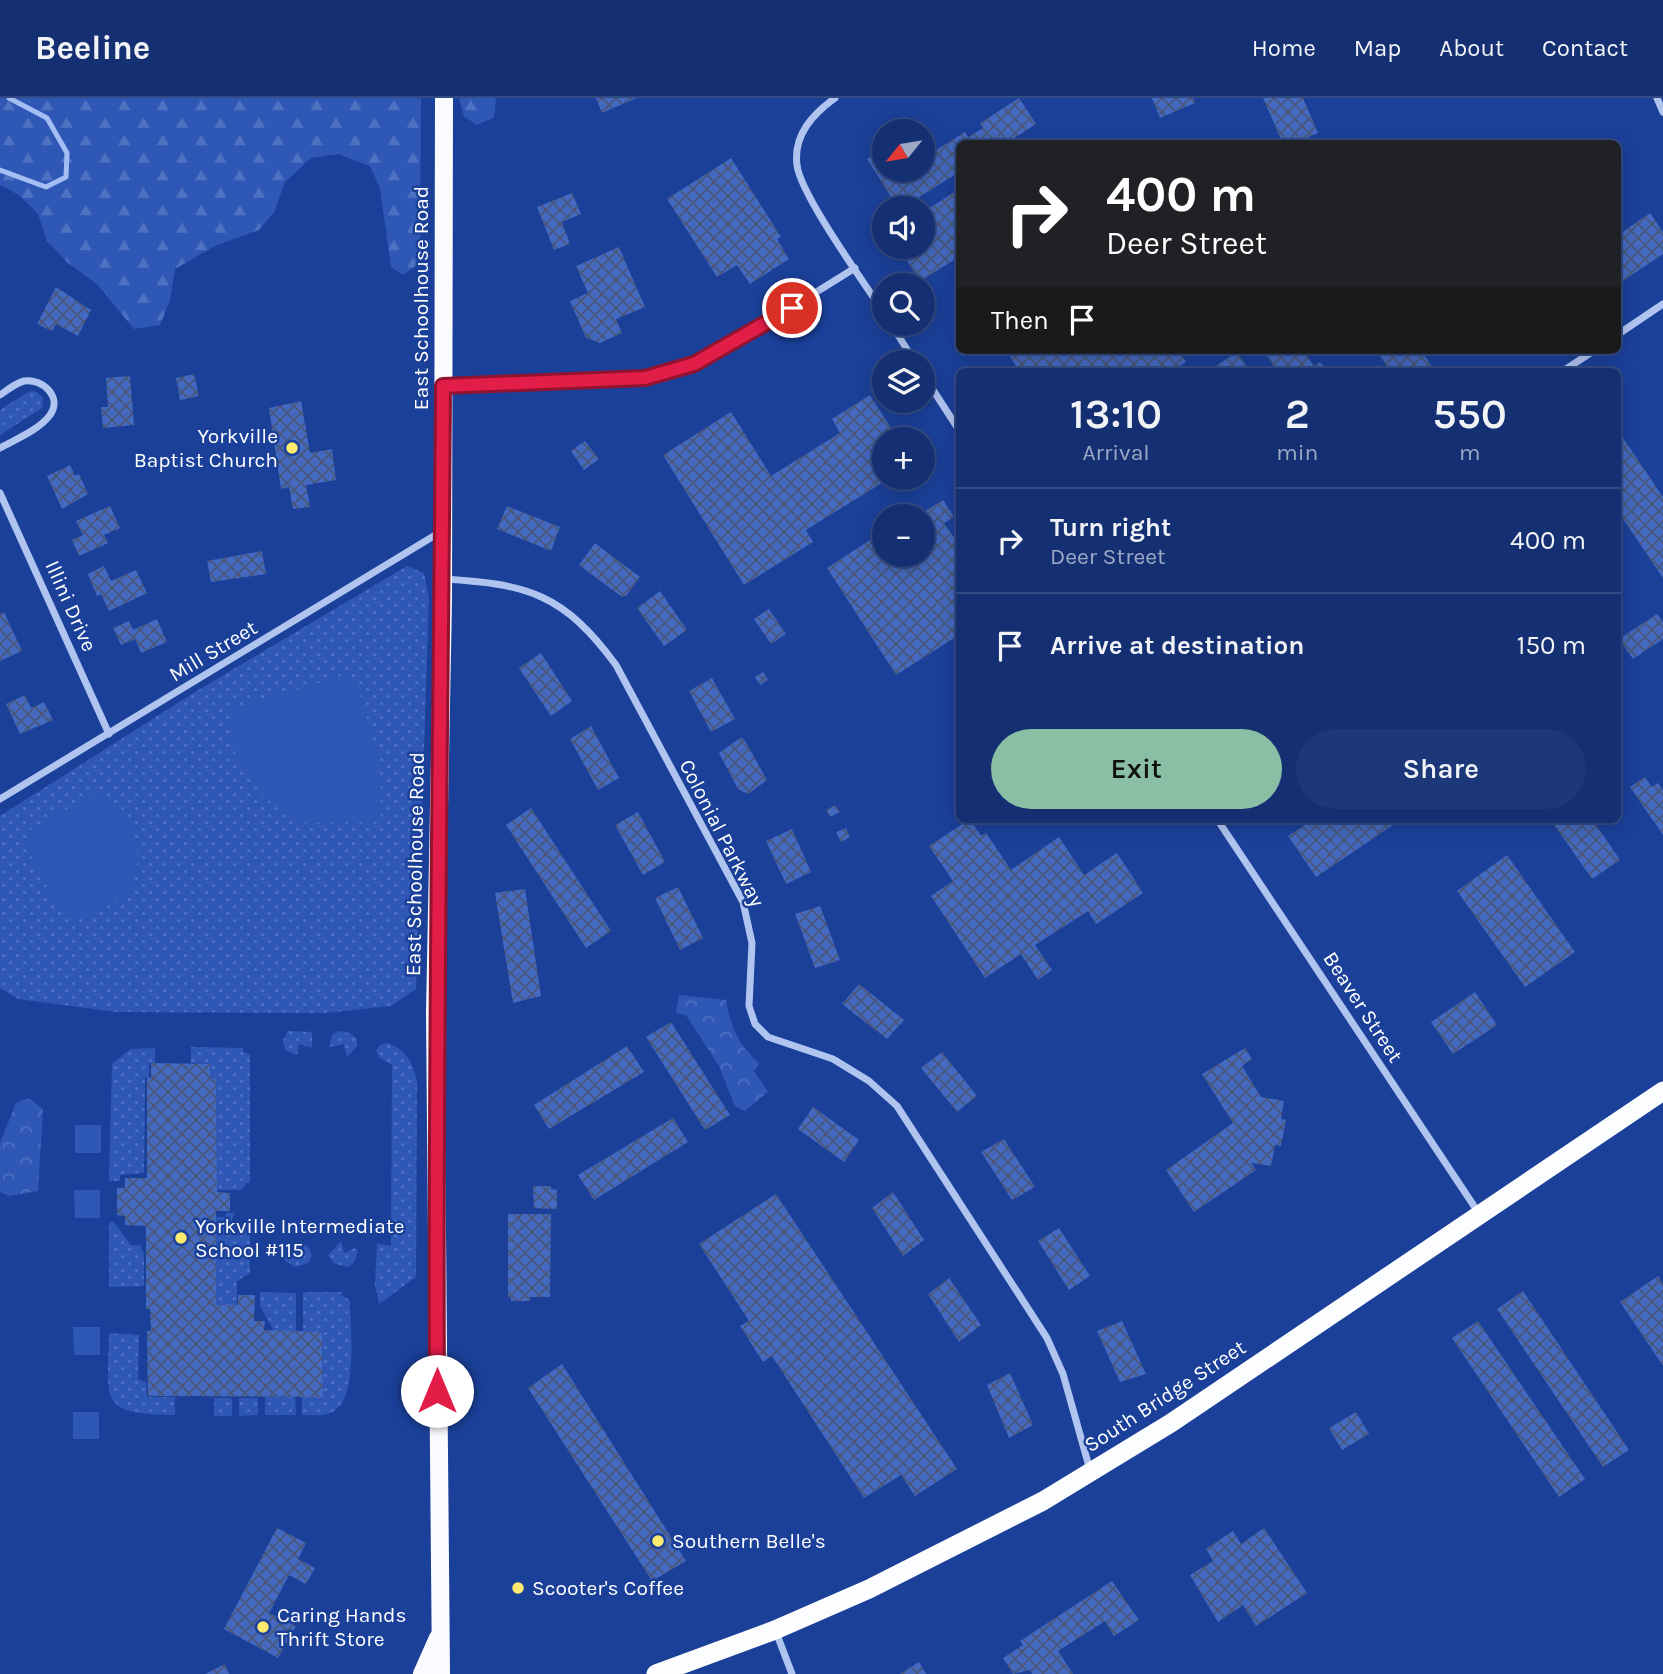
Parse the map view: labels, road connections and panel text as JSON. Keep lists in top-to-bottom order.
{
  "streets": {
    "highway": ["South Bridge Street"],
    "main road": ["East Schoolhouse Road"],
    "street": [
      "Illini Drive",
      "Mill Street",
      "Colonial Parkway",
      "Beaver Street"
    ]
  },
  "crossings": [
    ["East Schoolhouse Road", "Mill Street"],
    ["East Schoolhouse Road", "Colonial Parkway"],
    ["Illini Drive", "Mill Street"],
    ["Colonial Parkway", "South Bridge Street"],
    ["Beaver Street", "South Bridge Street"]
  ],
  "places": [
    "Yorkville Baptist Church",
    "Yorkville Intermediate School #115",
    "Southern Belle's",
    "Scooter's Coffee",
    "Caring Hands Thrift Store"
  ],
  "north": "bottom left",
  "page": {
    "header": "Beeline",
    "nav": [
      "Home",
      "Map",
      "About",
      "Contact"
    ],
    "map_buttons": ["+", "−"],
    "turn": ["400 m", "Deer Street"],
    "then": "Then",
    "eta": [
      "13:10",
      "Arrival",
      "2",
      "min",
      "550",
      "m"
    ],
    "list": [
      {
        "name": "Turn right",
        "note": "Deer Street",
        "value": "400 m"
      },
      {
        "name": "Arrive at destination",
        "value": "150 m"
      }
    ],
    "buttons": ["Exit", "Share"]
  }
}
